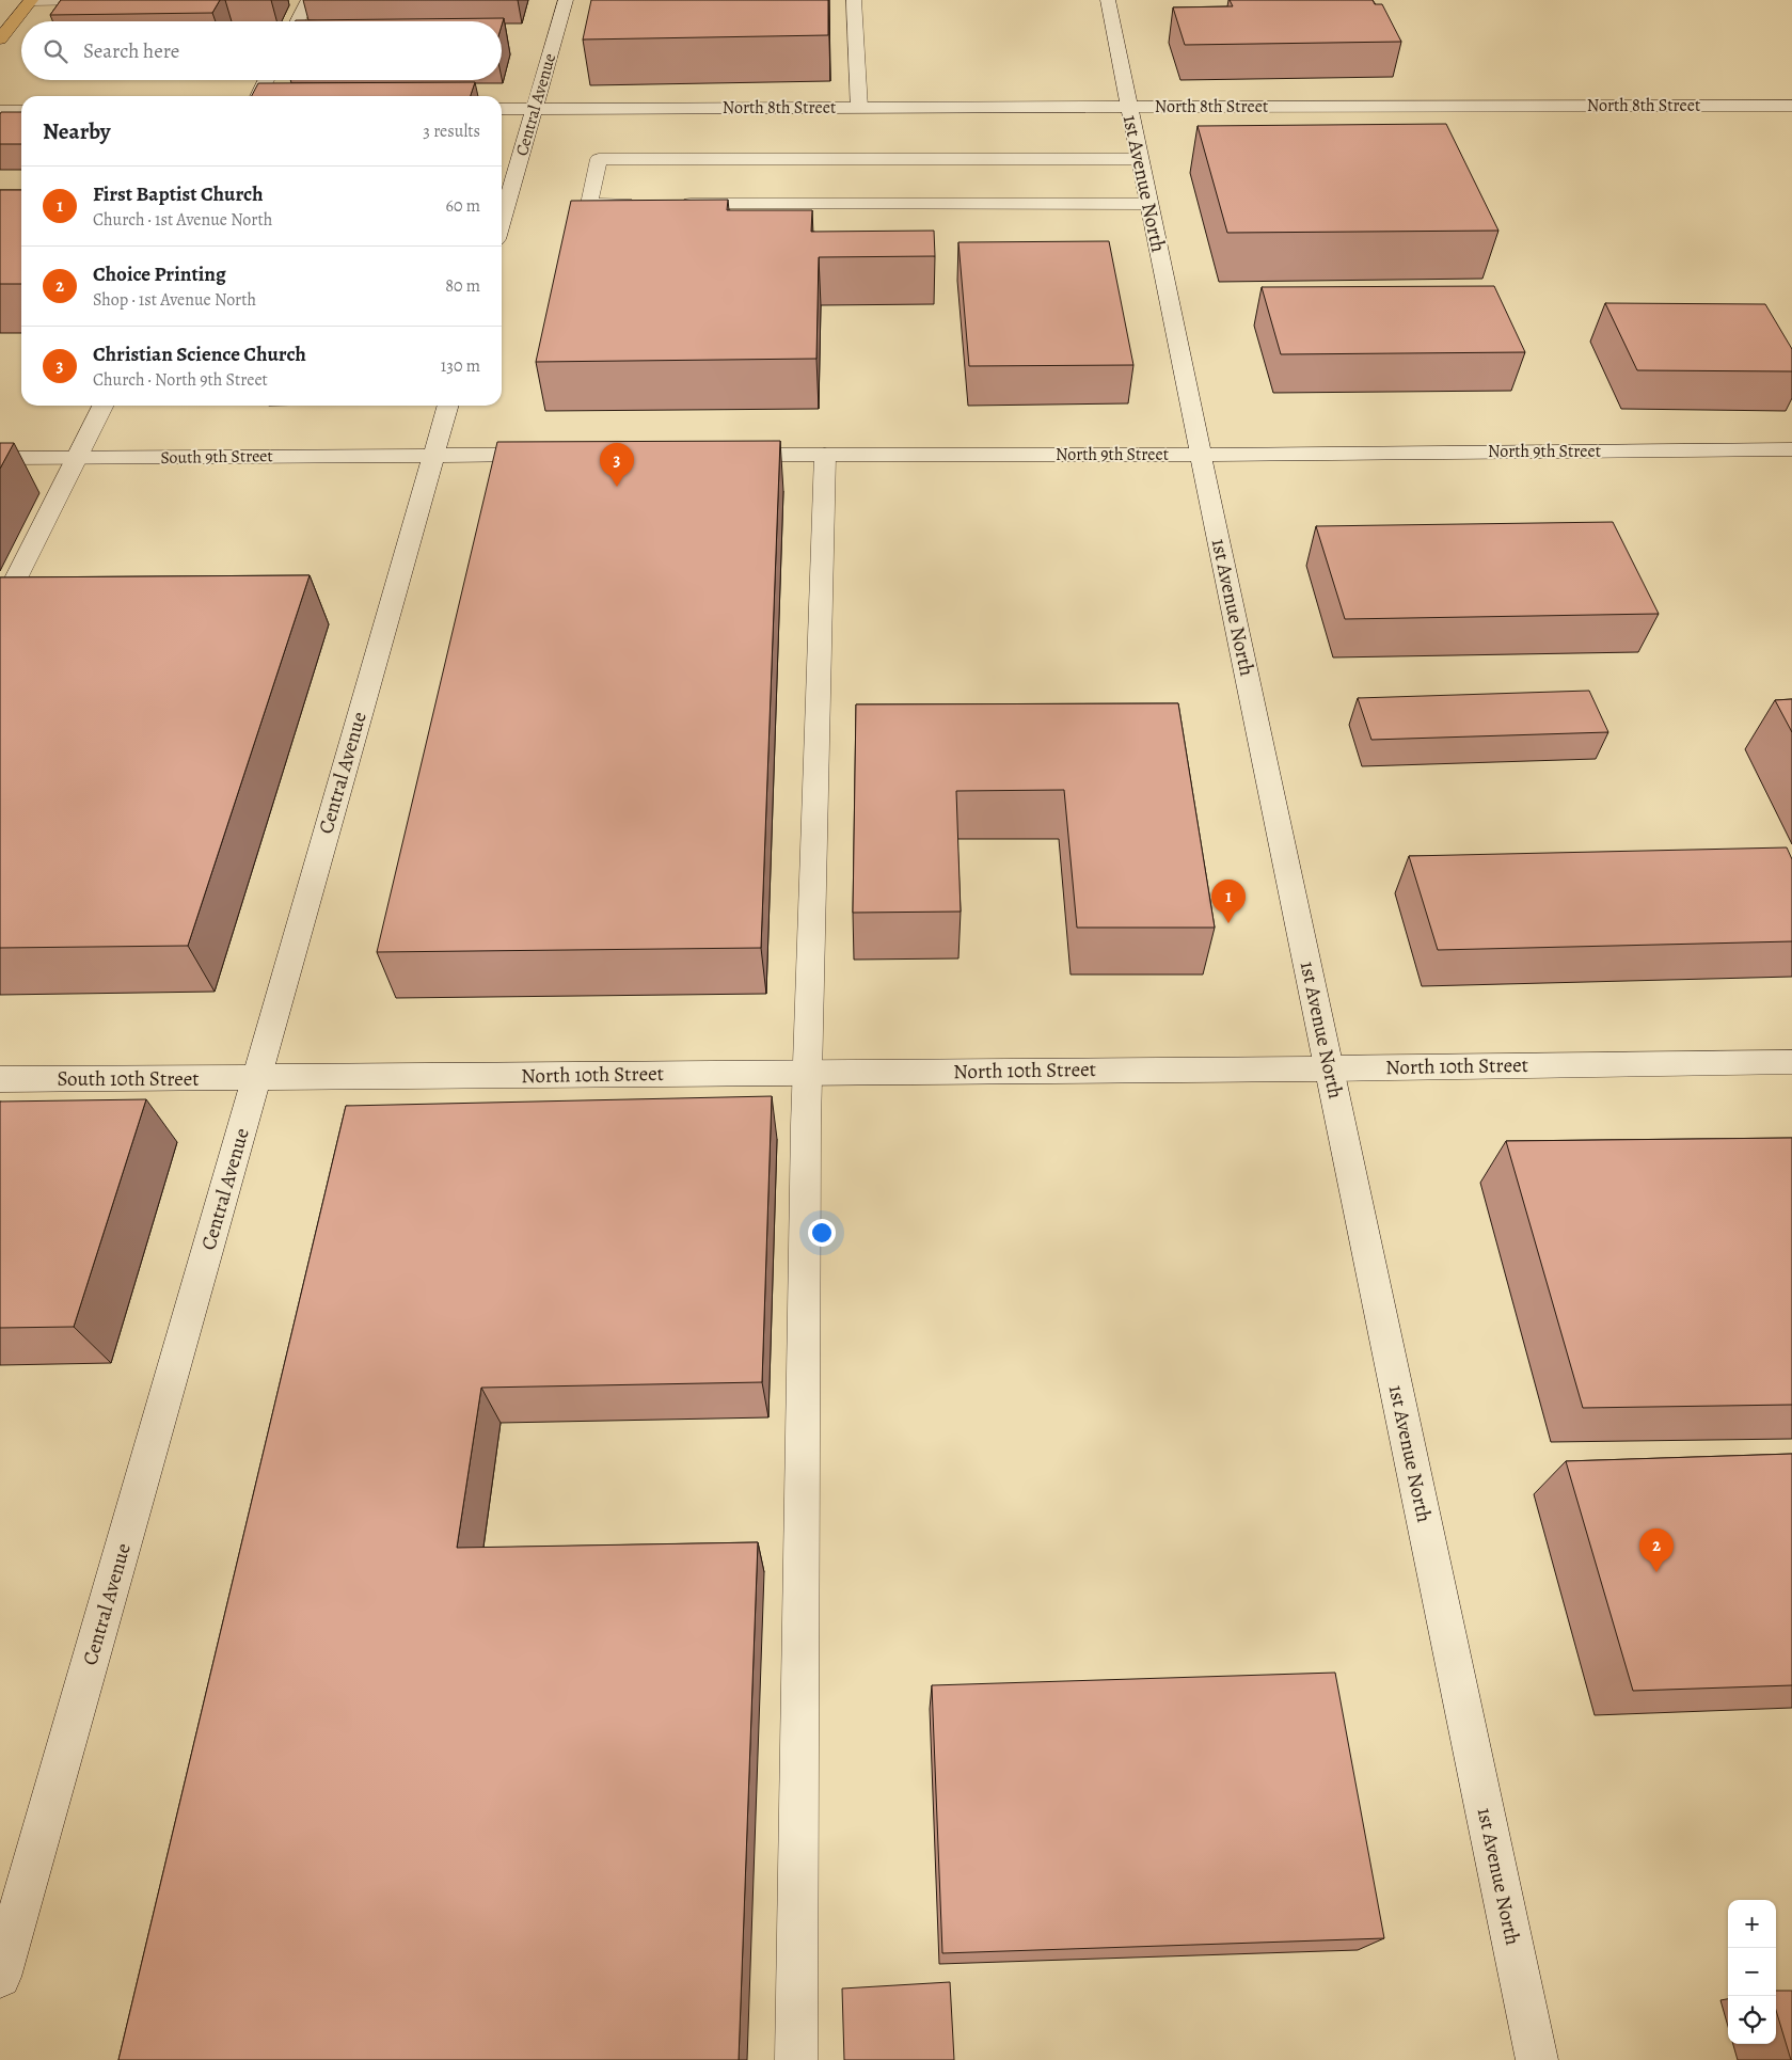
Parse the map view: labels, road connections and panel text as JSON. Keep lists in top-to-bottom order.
{
  "streets": {
    "main road": [
      "Central Avenue",
      "North 8th Street",
      "1st Avenue North",
      "North 9th Street",
      "South 9th Street",
      "North 10th Street",
      "South 10th Street"
    ]
  },
  "crossings": [
    ["Central Avenue", "North 8th Street"],
    ["Central Avenue", "South 9th Street"],
    ["Central Avenue", "North 10th Street"],
    ["Central Avenue", "South 10th Street"],
    ["North 8th Street", "1st Avenue North"],
    ["1st Avenue North", "North 9th Street"],
    ["1st Avenue North", "North 10th Street"],
    ["North 10th Street", "South 10th Street"]
  ],
  "page": {
    "search": "Search here",
    "heading": ["Nearby", "3 results"],
    "list": [
      {
        "mark": "1",
        "name": "First Baptist Church",
        "note": "Church · 1st Avenue North",
        "value": "60 m"
      },
      {
        "mark": "2",
        "name": "Choice Printing",
        "note": "Shop · 1st Avenue North",
        "value": "80 m"
      },
      {
        "mark": "3",
        "name": "Christian Science Church",
        "note": "Church · North 9th Street",
        "value": "130 m"
      }
    ],
    "pins": ["3", "1", "2"],
    "map_buttons": ["+", "−"]
  }
}
